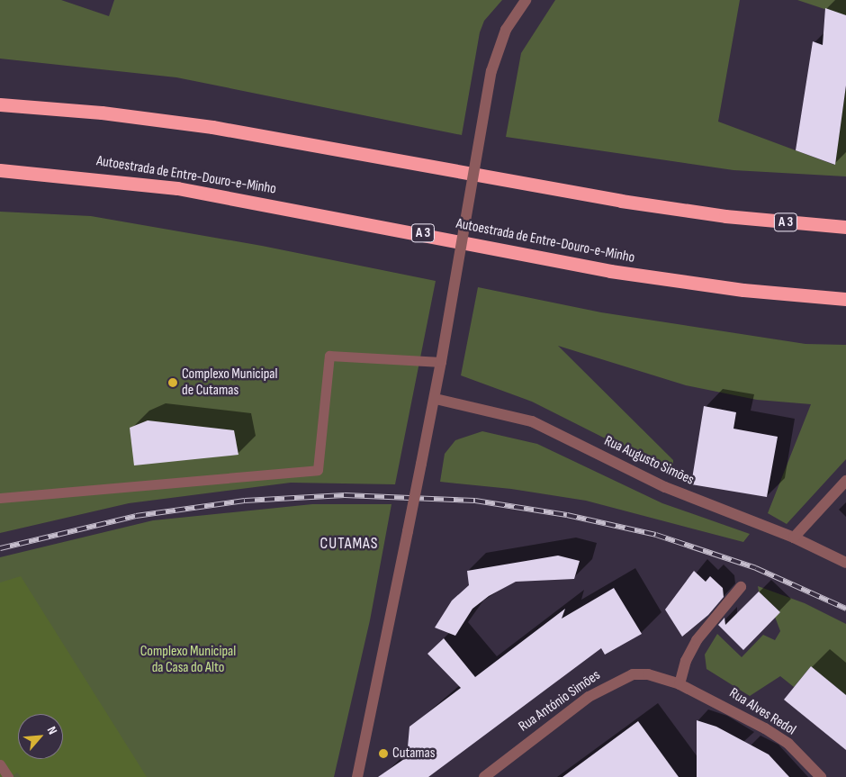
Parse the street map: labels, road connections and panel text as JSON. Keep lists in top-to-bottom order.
{
  "streets": {
    "highway": ["Autoestrada de Entre-Douro-e-Minho", "A 3"],
    "street": ["Rua Augusto Simões", "Rua António Simões", "Rua Alves Redol"]
  },
  "crossings": [
    ["Rua António Simões", "Rua Alves Redol"]
  ],
  "districts": ["CUTAMAS"],
  "parks": ["Complexo Municipal da Casa do Alto"],
  "places": ["Complexo Municipal de Cutamas", "Cutamas"],
  "north": "top right"
}
